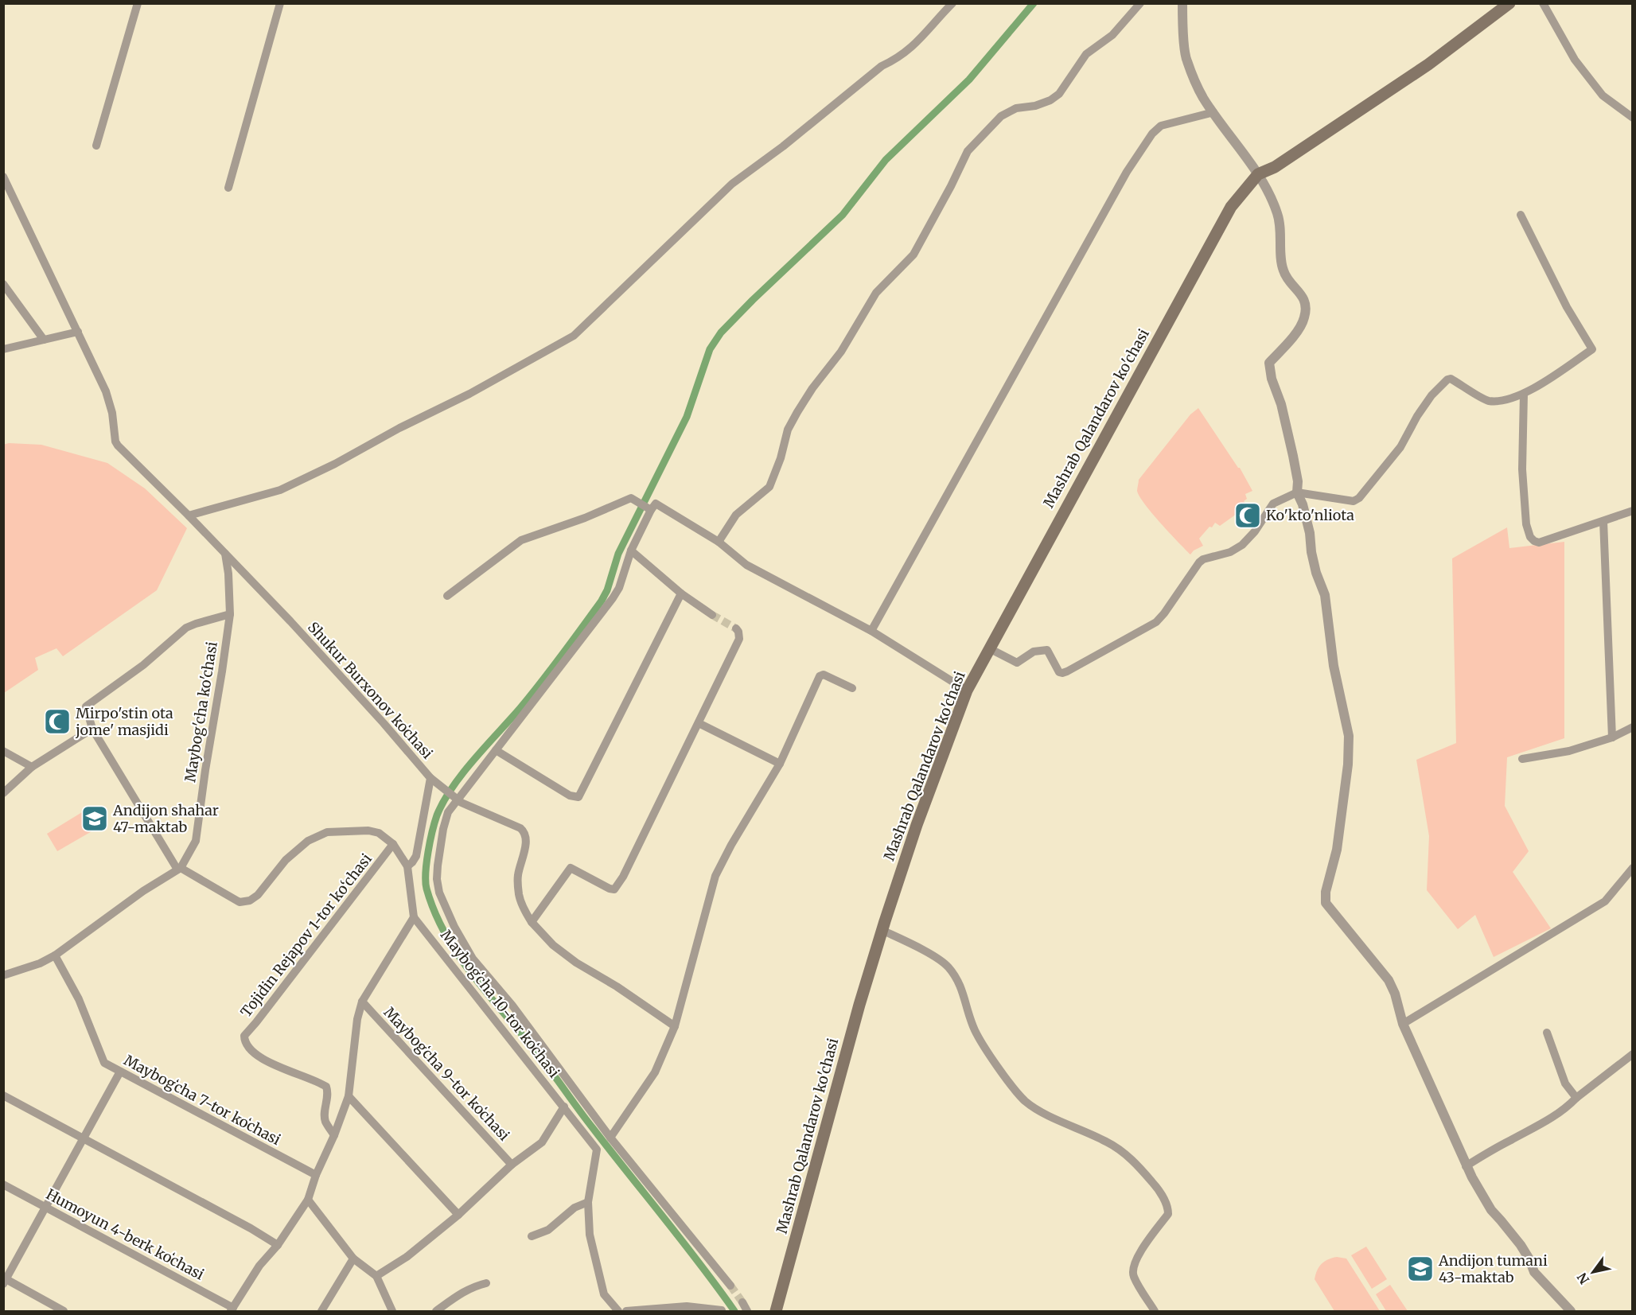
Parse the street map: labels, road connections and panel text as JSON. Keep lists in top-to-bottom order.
{
  "streets": {
    "main road": ["Mashrab Qalandarov ko'chasi"],
    "street": [
      "Shukur Burxonov koʻchasi",
      "Maybog'cha ko'chasi",
      "Tojidin Rejapov 1-tor ko‘chasi",
      "Maybogʻcha 10-tor koʻchasi",
      "Maybogʻcha 9-tor koʻchasi",
      "Maybogʻcha 7-tor koʻchasi",
      "Humoyun 4-berk koʻchasi"
    ]
  },
  "crossings": [
    ["Shukur Burxonov koʻchasi", "Maybog'cha ko'chasi"],
    ["Maybog'cha ko'chasi", "Maybogʻcha 7-tor koʻchasi"]
  ],
  "places": {
    "mosque": ["Ko'kto'nliota", "Mirpo'stin ota jome' masjidi"],
    "school or university": ["Andijon shahar 47-maktab", "Andijon tumani 43-maktab"]
  },
  "north": "bottom left"
}
